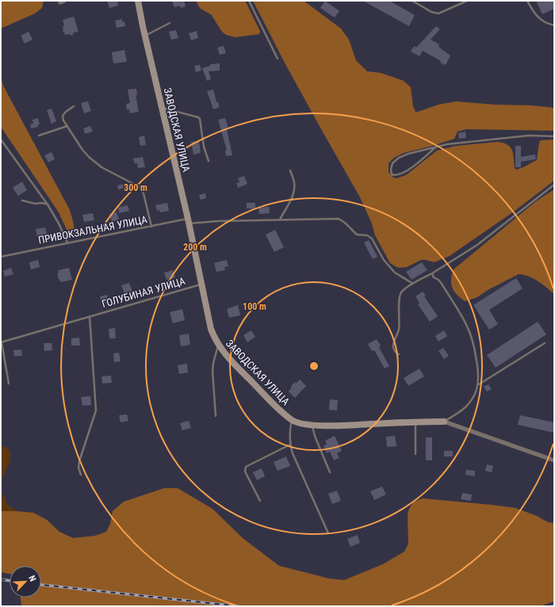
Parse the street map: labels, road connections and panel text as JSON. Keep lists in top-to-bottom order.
{
  "streets": {
    "street": ["ЗАВОДСКАЯ УЛИЦА"],
    "lane": ["ПРИВОКЗАЛЬНАЯ УЛИЦА", "ГОЛУБИНАЯ УЛИЦА"]
  },
  "crossings": [
    ["ЗАВОДСКАЯ УЛИЦА", "ПРИВОКЗАЛЬНАЯ УЛИЦА"],
    ["ЗАВОДСКАЯ УЛИЦА", "ГОЛУБИНАЯ УЛИЦА"]
  ],
  "north": "top right",
  "rings": ["300 m", "200 m", "100 m"]
}
